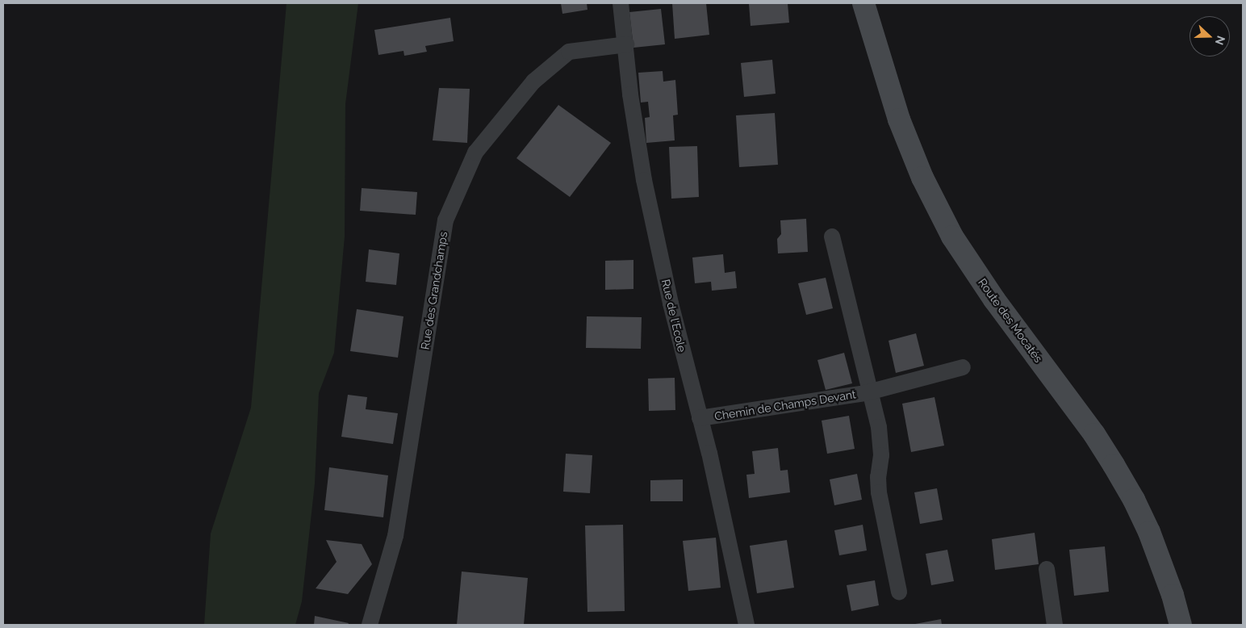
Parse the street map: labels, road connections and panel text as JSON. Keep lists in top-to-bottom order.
{
  "streets": {
    "street": [
      "Rue des Grandchamps",
      "Rue de l'Ecole",
      "Route des Mocatés",
      "Chemin de Champs Devant"
    ]
  },
  "crossings": [
    ["Rue des Grandchamps", "Rue de l'Ecole"],
    ["Rue de l'Ecole", "Chemin de Champs Devant"]
  ],
  "north": "right"
}
